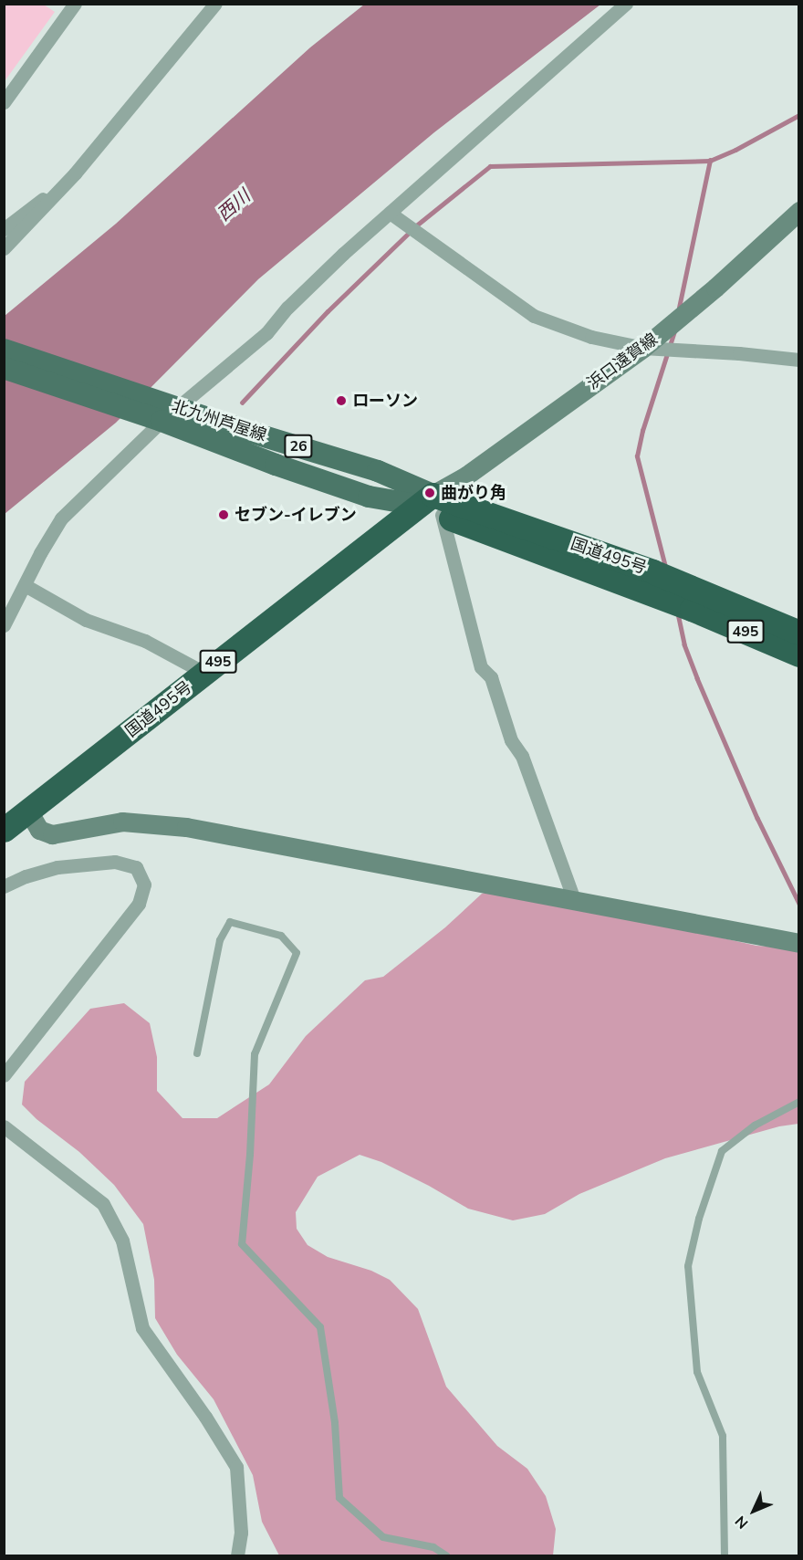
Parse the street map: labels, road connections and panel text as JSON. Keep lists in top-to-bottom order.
{
  "streets": {
    "highway": ["国道495号", "495"],
    "main road": ["北九州芦屋線", "26"],
    "street": ["浜口遠賀線"]
  },
  "crossings": [
    ["浜口遠賀線", "北九州芦屋線"],
    ["浜口遠賀線", "国道495号"],
    ["北九州芦屋線", "国道495号"]
  ],
  "water": ["西川"],
  "places": ["ローソン", "曲がり角", "セブン-イレブン"],
  "north": "bottom left"
}
